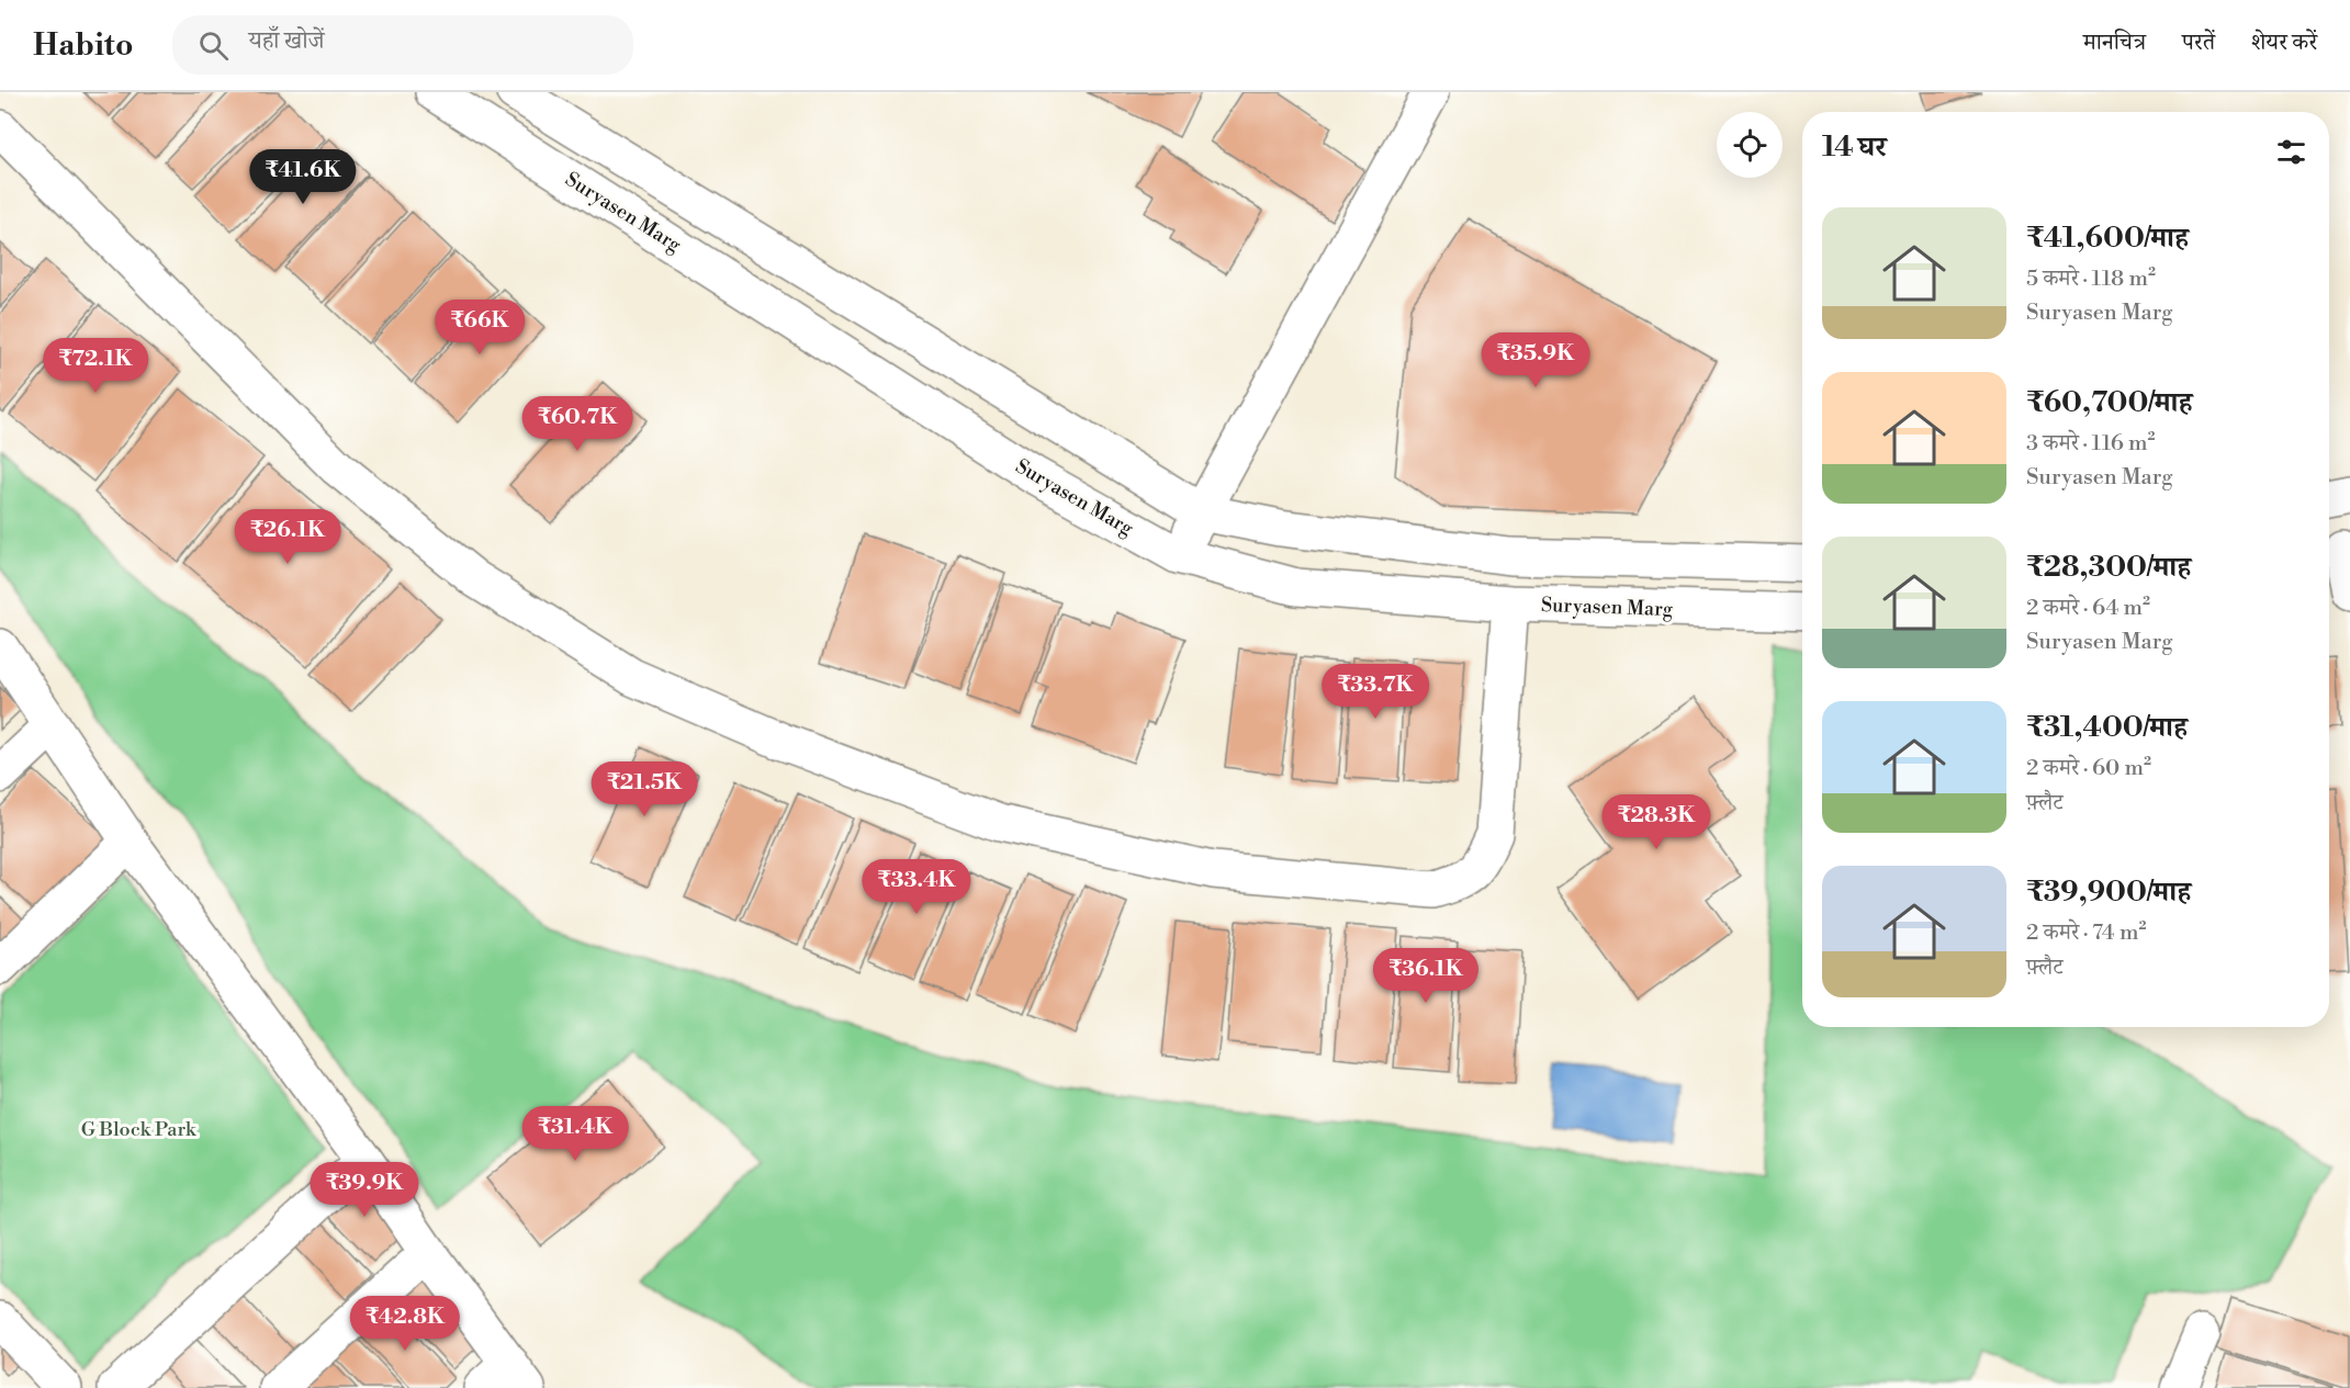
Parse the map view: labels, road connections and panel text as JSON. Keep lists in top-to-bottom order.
{
  "streets": {
    "street": ["Suryasen Marg"]
  },
  "parks": ["G Block Park"],
  "page": {
    "header": "Habito",
    "search": "यहाँ खोजें",
    "nav": ["मानचित्र", "परतें", "शेयर करें"],
    "heading": "14 घर",
    "price": [
      "₹41.6K",
      "₹66K",
      "₹35.9K",
      "₹72.1K",
      "₹60.7K",
      "₹26.1K",
      "₹33.7K",
      "₹21.5K",
      "₹28.3K",
      "₹33.4K",
      "₹36.1K",
      "₹31.4K",
      "₹39.9K",
      "₹42.8K"
    ],
    "list": [
      {
        "name": "₹41,600/माह",
        "note": "5 कमरे · 118 m² · Suryasen Marg"
      },
      {
        "name": "₹60,700/माह",
        "note": "3 कमरे · 116 m² · Suryasen Marg"
      },
      {
        "name": "₹28,300/माह",
        "note": "2 कमरे · 64 m² · Suryasen Marg"
      },
      {
        "name": "₹31,400/माह",
        "note": "2 कमरे · 60 m² · फ़्लैट"
      },
      {
        "name": "₹39,900/माह",
        "note": "2 कमरे · 74 m² · फ़्लैट"
      }
    ]
  }
}
